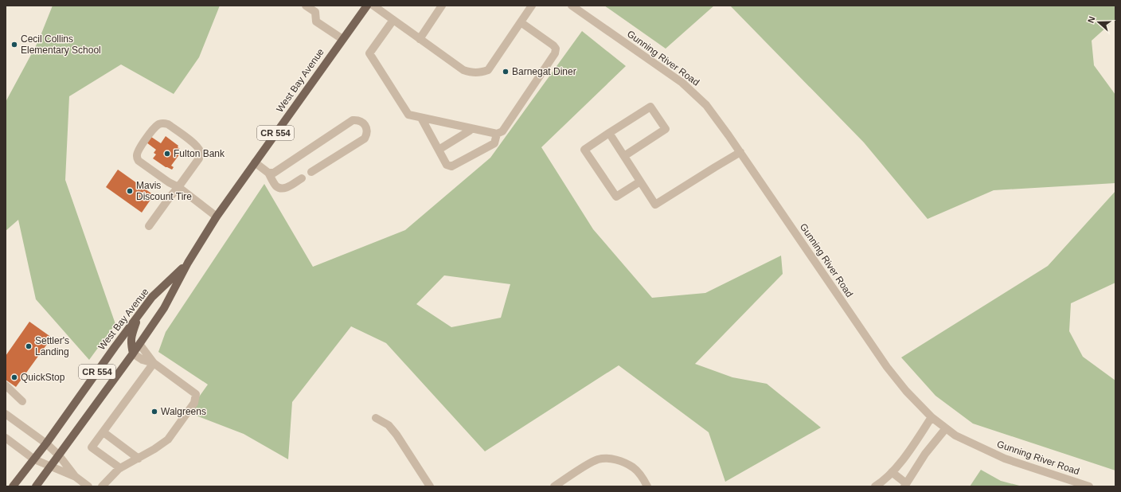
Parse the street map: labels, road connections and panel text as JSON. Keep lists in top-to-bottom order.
{
  "streets": {
    "main road": ["West Bay Avenue", "CR 554"],
    "street": ["Gunning River Road"]
  },
  "places": [
    "Cecil Collins Elementary School",
    "Barnegat Diner",
    "Fulton Bank",
    "Mavis Discount Tire",
    "Settler's Landing",
    "QuickStop",
    "Walgreens"
  ],
  "north": "left"
}
